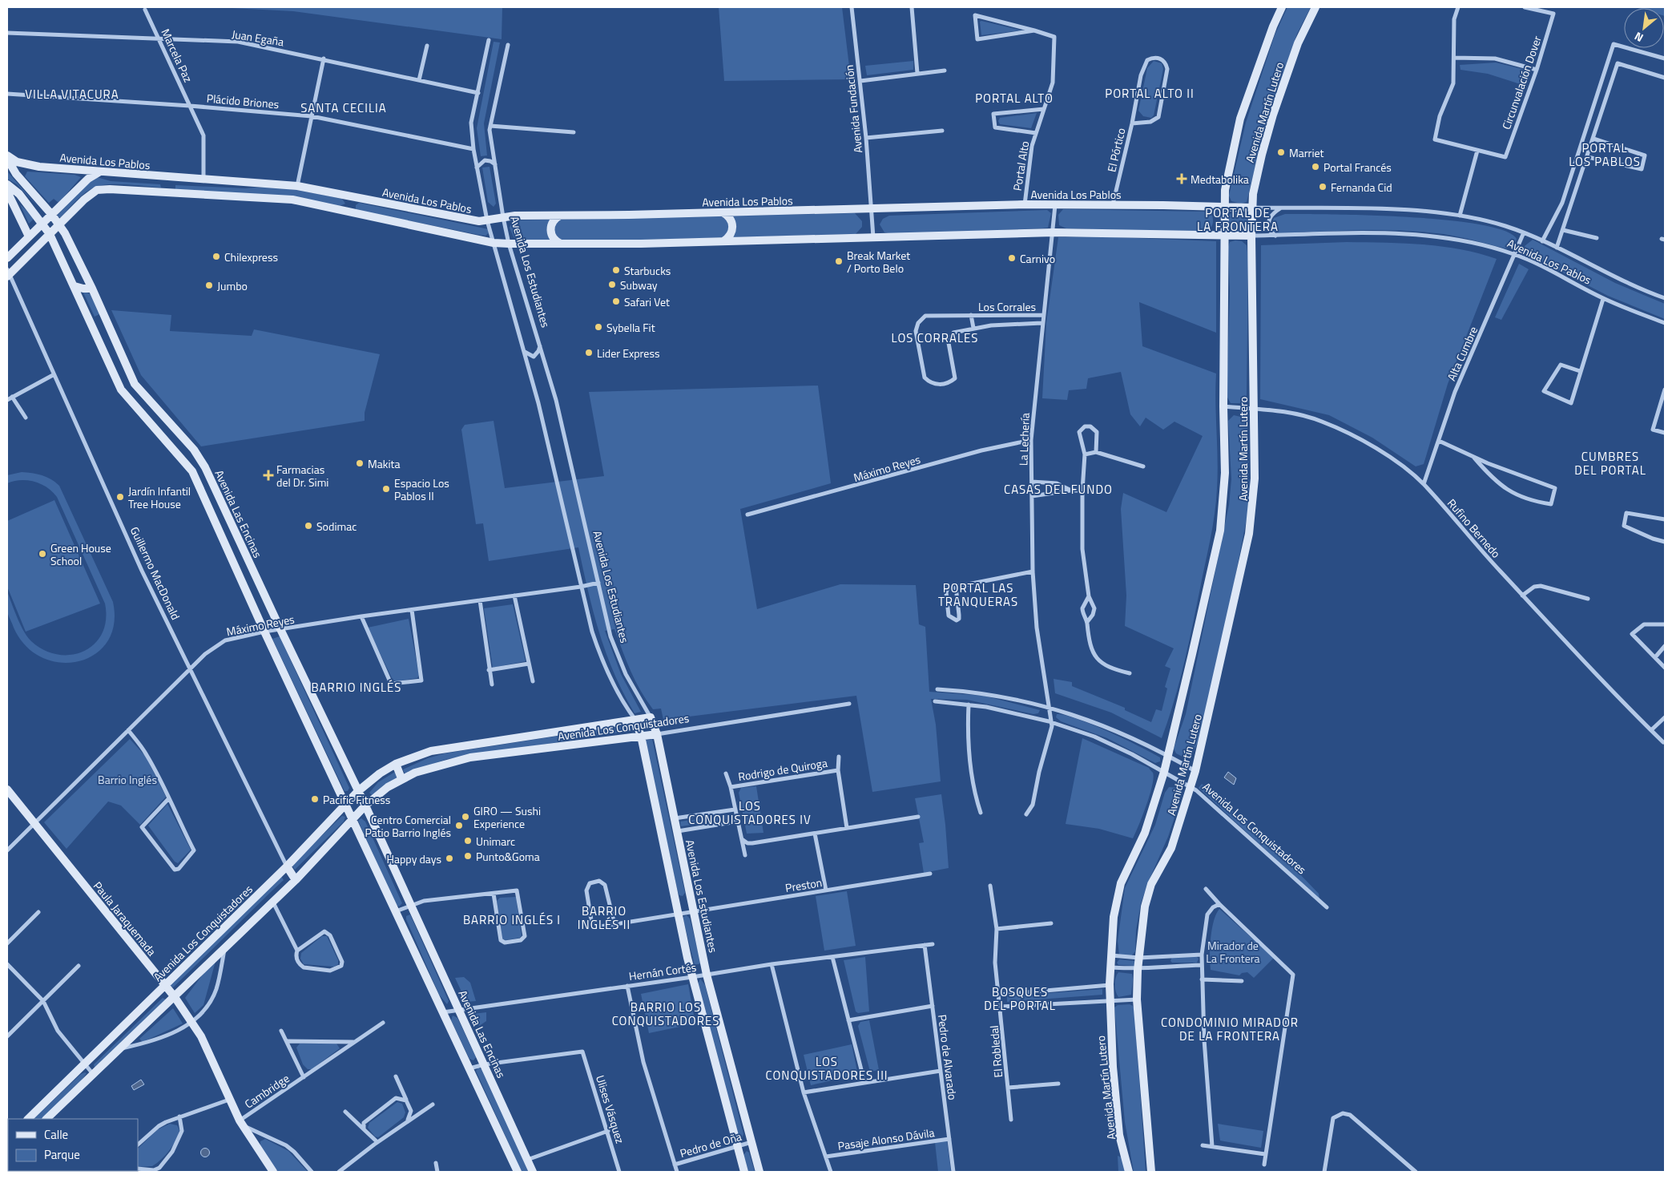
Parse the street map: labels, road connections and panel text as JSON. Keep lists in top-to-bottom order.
{
  "streets": {
    "street": [
      "Juan Egaña",
      "Marcela Paz",
      "Circunvalación Dover",
      "Plácido Briones",
      "Avenida Fundación",
      "Avenida Martín Lutero",
      "El Pórtico",
      "Avenida Los Pablos",
      "Portal Alto",
      "Avenida Los Estudiantes",
      "Los Corrales",
      "Alta Cumbre",
      "La Lechería",
      "Máximo Reyes",
      "Avenida Las Encinas",
      "Rufino Bernedo",
      "Guillermo MacDonald",
      "Avenida Los Conquistadores",
      "Rodrigo de Quiroga",
      "Preston",
      "Paula Jaraquemada",
      "Hernán Cortés",
      "El Robledal",
      "Pedro de Alvarado",
      "Cambridge",
      "Ulises Vásquez",
      "Pasaje Alonso Dávila",
      "Pedro de Oña"
    ]
  },
  "crossings": [
    ["Juan Egaña", "Marcela Paz"],
    ["Marcela Paz", "Plácido Briones"],
    ["Marcela Paz", "Avenida Los Pablos"],
    ["Avenida Fundación", "Avenida Los Pablos"],
    ["Avenida Martín Lutero", "Avenida Los Pablos"],
    ["Avenida Martín Lutero", "Rufino Bernedo"],
    ["Avenida Martín Lutero", "Avenida Los Conquistadores"],
    ["El Pórtico", "Avenida Los Pablos"],
    ["Avenida Los Pablos", "Portal Alto"],
    ["Avenida Los Pablos", "Avenida Los Estudiantes"],
    ["Avenida Los Pablos", "Alta Cumbre"],
    ["Avenida Los Pablos", "La Lechería"],
    ["Avenida Los Pablos", "Avenida Las Encinas"],
    ["Avenida Los Pablos", "Guillermo MacDonald"],
    ["Avenida Los Estudiantes", "Máximo Reyes"],
    ["Avenida Los Estudiantes", "Avenida Los Conquistadores"],
    ["Avenida Los Estudiantes", "Preston"],
    ["Avenida Los Estudiantes", "Hernán Cortés"],
    ["Avenida Los Estudiantes", "Pedro de Oña"],
    ["Los Corrales", "La Lechería"],
    ["Alta Cumbre", "Rufino Bernedo"],
    ["La Lechería", "Máximo Reyes"],
    ["La Lechería", "Avenida Los Conquistadores"],
    ["Máximo Reyes", "Avenida Las Encinas"],
    ["Máximo Reyes", "Guillermo MacDonald"],
    ["Máximo Reyes", "Paula Jaraquemada"],
    ["Avenida Las Encinas", "Avenida Los Conquistadores"],
    ["Avenida Las Encinas", "Hernán Cortés"],
    ["Avenida Las Encinas", "Ulises Vásquez"],
    ["Guillermo MacDonald", "Avenida Los Conquistadores"],
    ["Avenida Los Conquistadores", "Paula Jaraquemada"],
    ["Paula Jaraquemada", "Cambridge"],
    ["Hernán Cortés", "Pedro de Alvarado"],
    ["Pedro de Alvarado", "Pasaje Alonso Dávila"]
  ],
  "districts": [
    "PORTAL ALTO II",
    "VILLA VITACURA",
    "PORTAL ALTO",
    "SANTA CECILIA",
    "PORTAL LOS PABLOS",
    "PORTAL DE LA FRONTERA",
    "LOS CORRALES",
    "CUMBRES DEL PORTAL",
    "CASAS DEL FUNDO",
    "PORTAL LAS TRANQUERAS",
    "BARRIO INGLÉS",
    "LOS CONQUISTADORES IV",
    "BARRIO INGLÉS II",
    "BARRIO INGLÉS I",
    "BOSQUES DEL PORTAL",
    "BARRIO LOS CONQUISTADORES",
    "CONDOMINIO MIRADOR DE LA FRONTERA",
    "LOS CONQUISTADORES III"
  ],
  "parks": ["Barrio Inglés", "Mirador de La Frontera"],
  "places": {
    "other": [
      "Marriet",
      "Portal Francés",
      "Fernanda Cid",
      "Chilexpress",
      "Carnivo",
      "Break Market / Porto Belo",
      "Starbucks",
      "Subway",
      "Jumbo",
      "Safari Vet",
      "Sybella Fit",
      "Lider Express",
      "Makita",
      "Espacio Los Pablos II",
      "Jardín Infantil Tree House",
      "Sodimac",
      "Green House School",
      "Pacific Fitness",
      "GIRO — Sushi Experience",
      "Centro Comercial Patio Barrio Inglés",
      "Unimarc",
      "Punto&Goma",
      "Happy days"
    ],
    "health": ["Medtabolika", "Farmacias del Dr. Simi"]
  },
  "legend": ["Calle", "Parque"],
  "north": "bottom left"
}
